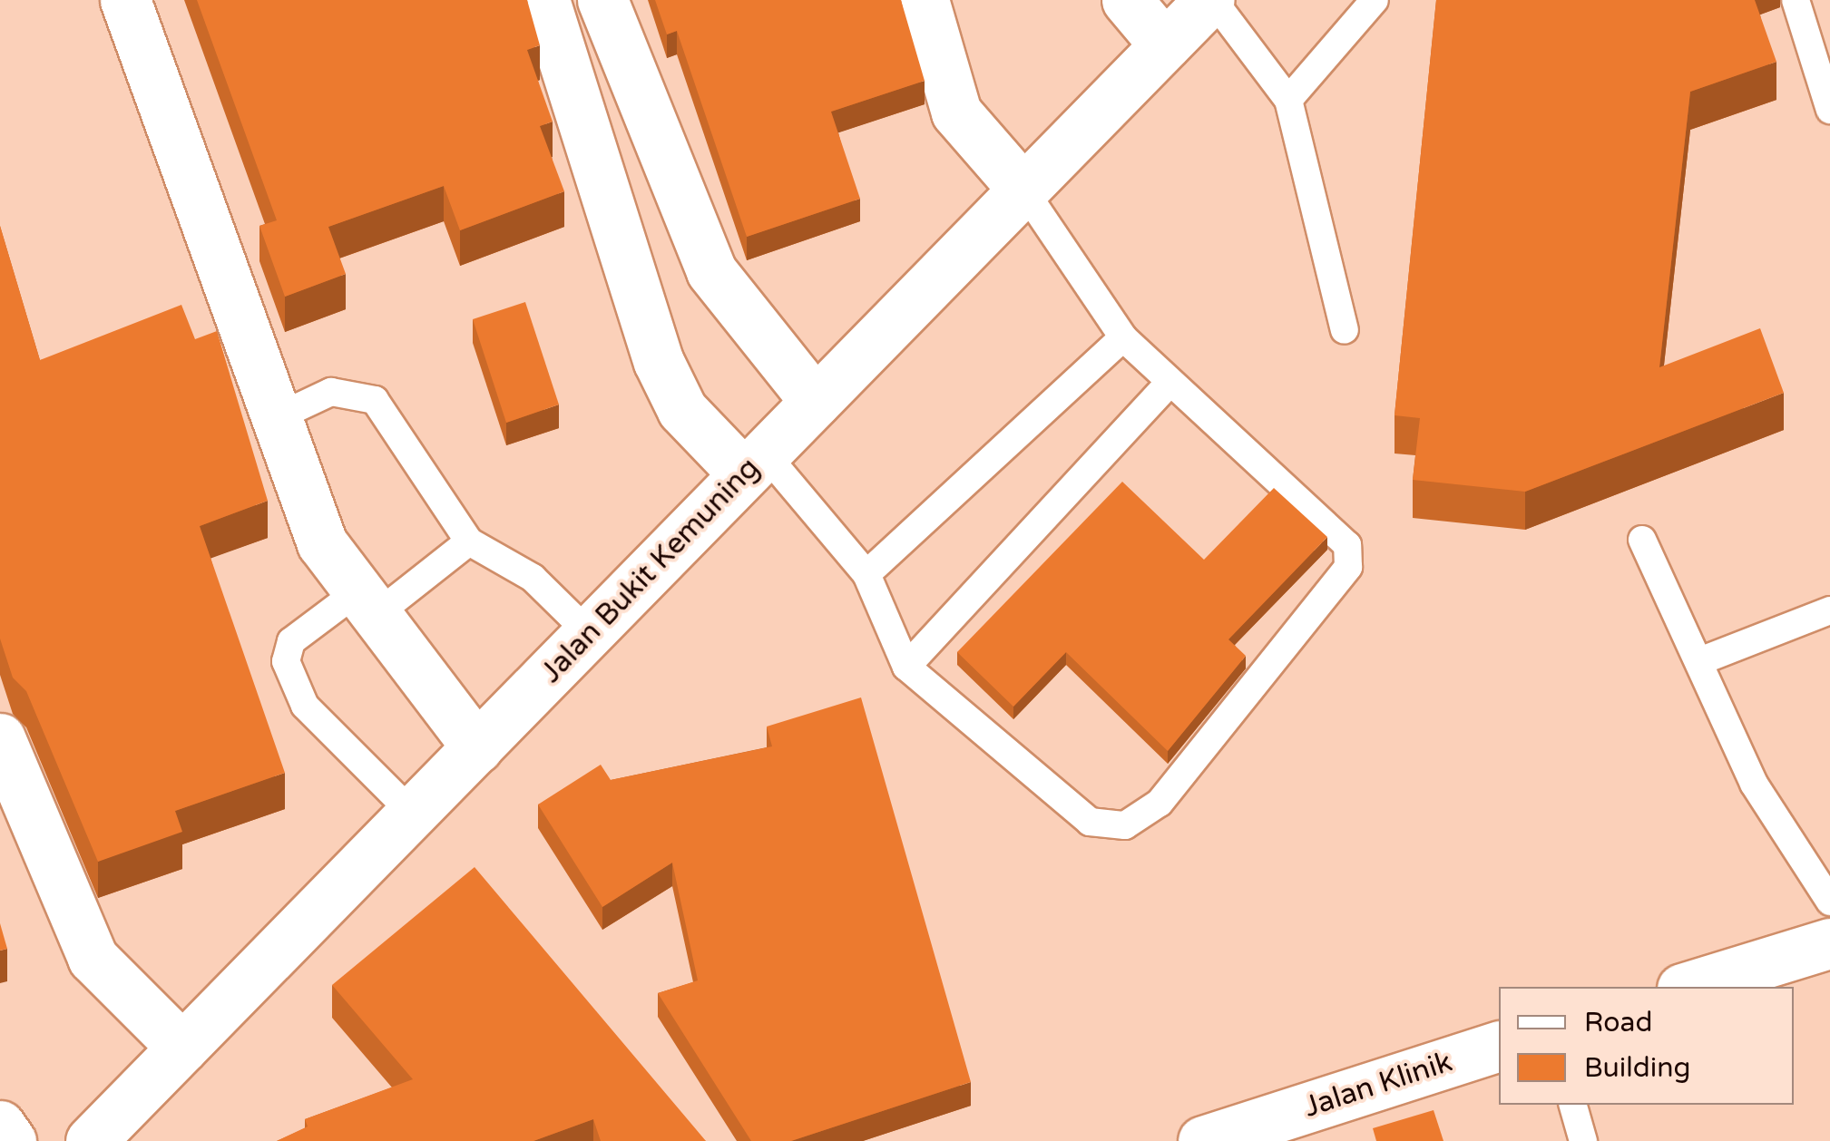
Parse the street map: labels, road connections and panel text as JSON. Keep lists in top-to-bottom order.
{
  "streets": {
    "street": ["Jalan Bukit Kemuning", "Jalan Klinik"]
  },
  "legend": ["Road", "Building"]
}
